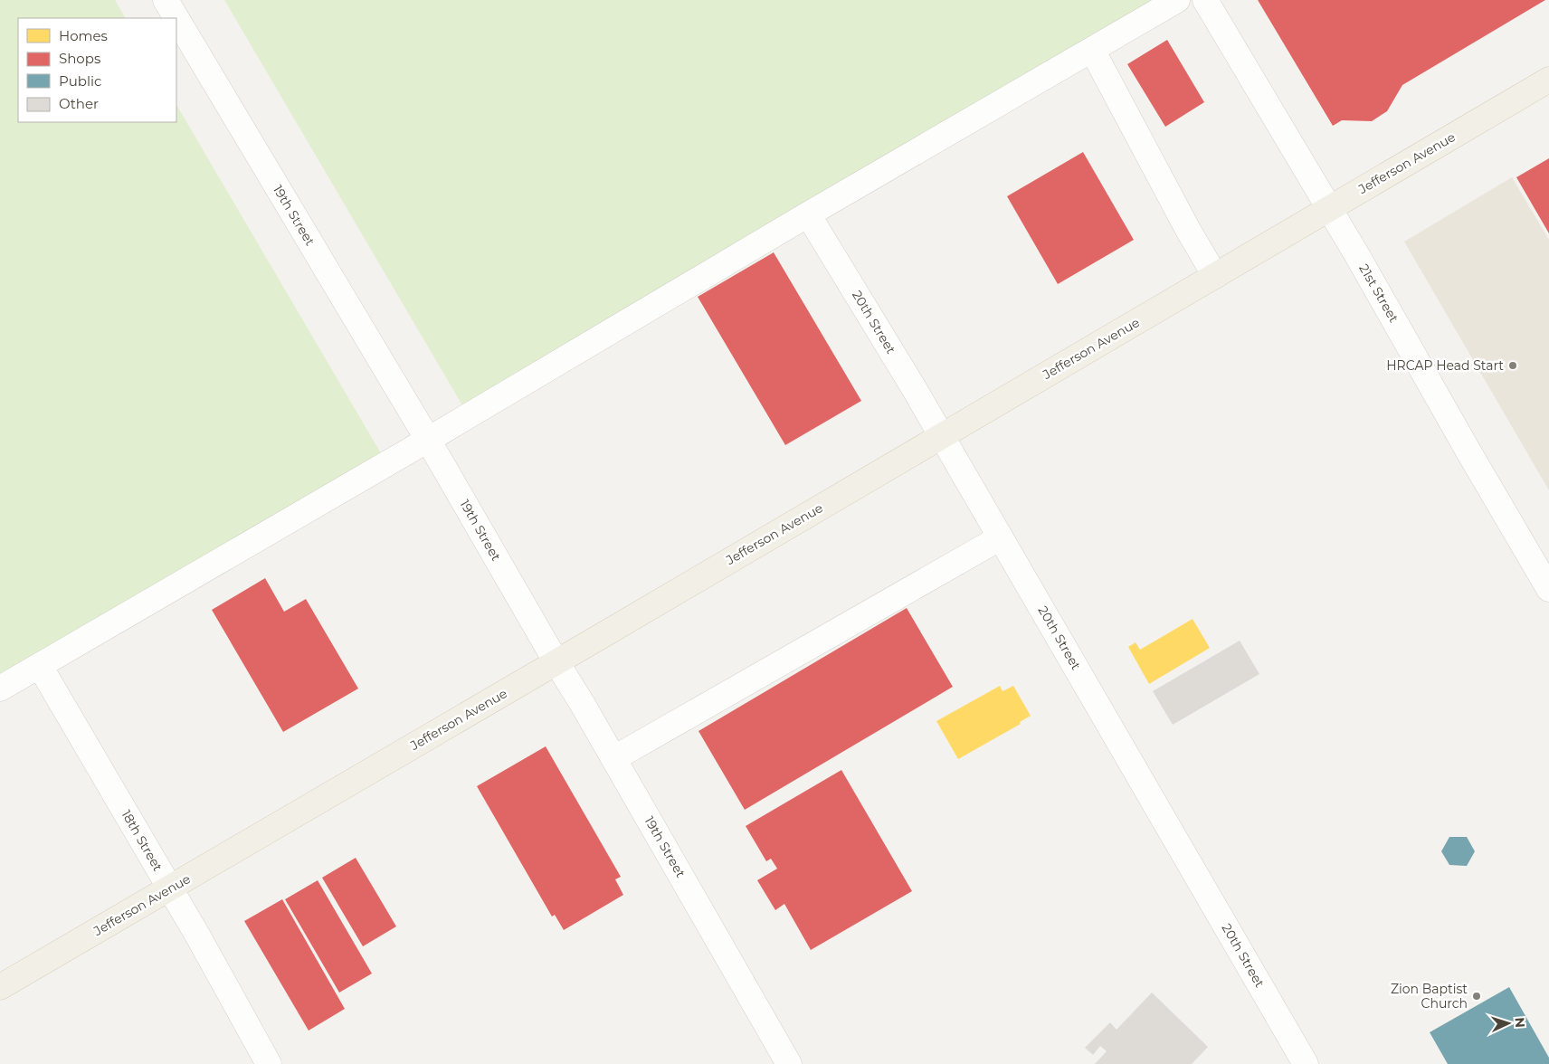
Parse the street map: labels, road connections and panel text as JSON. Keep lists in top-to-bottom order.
{
  "streets": {
    "main road": ["Jefferson Avenue"],
    "street": [
      "19th Street",
      "21st Street",
      "20th Street",
      "18th Street"
    ]
  },
  "crossings": [
    ["Jefferson Avenue", "19th Street"],
    ["Jefferson Avenue", "21st Street"],
    ["Jefferson Avenue", "20th Street"],
    ["Jefferson Avenue", "18th Street"]
  ],
  "places": ["HRCAP Head Start", "Zion Baptist Church"],
  "legend": [
    "Homes",
    "Shops",
    "Public",
    "Other"
  ],
  "north": "right"
}
